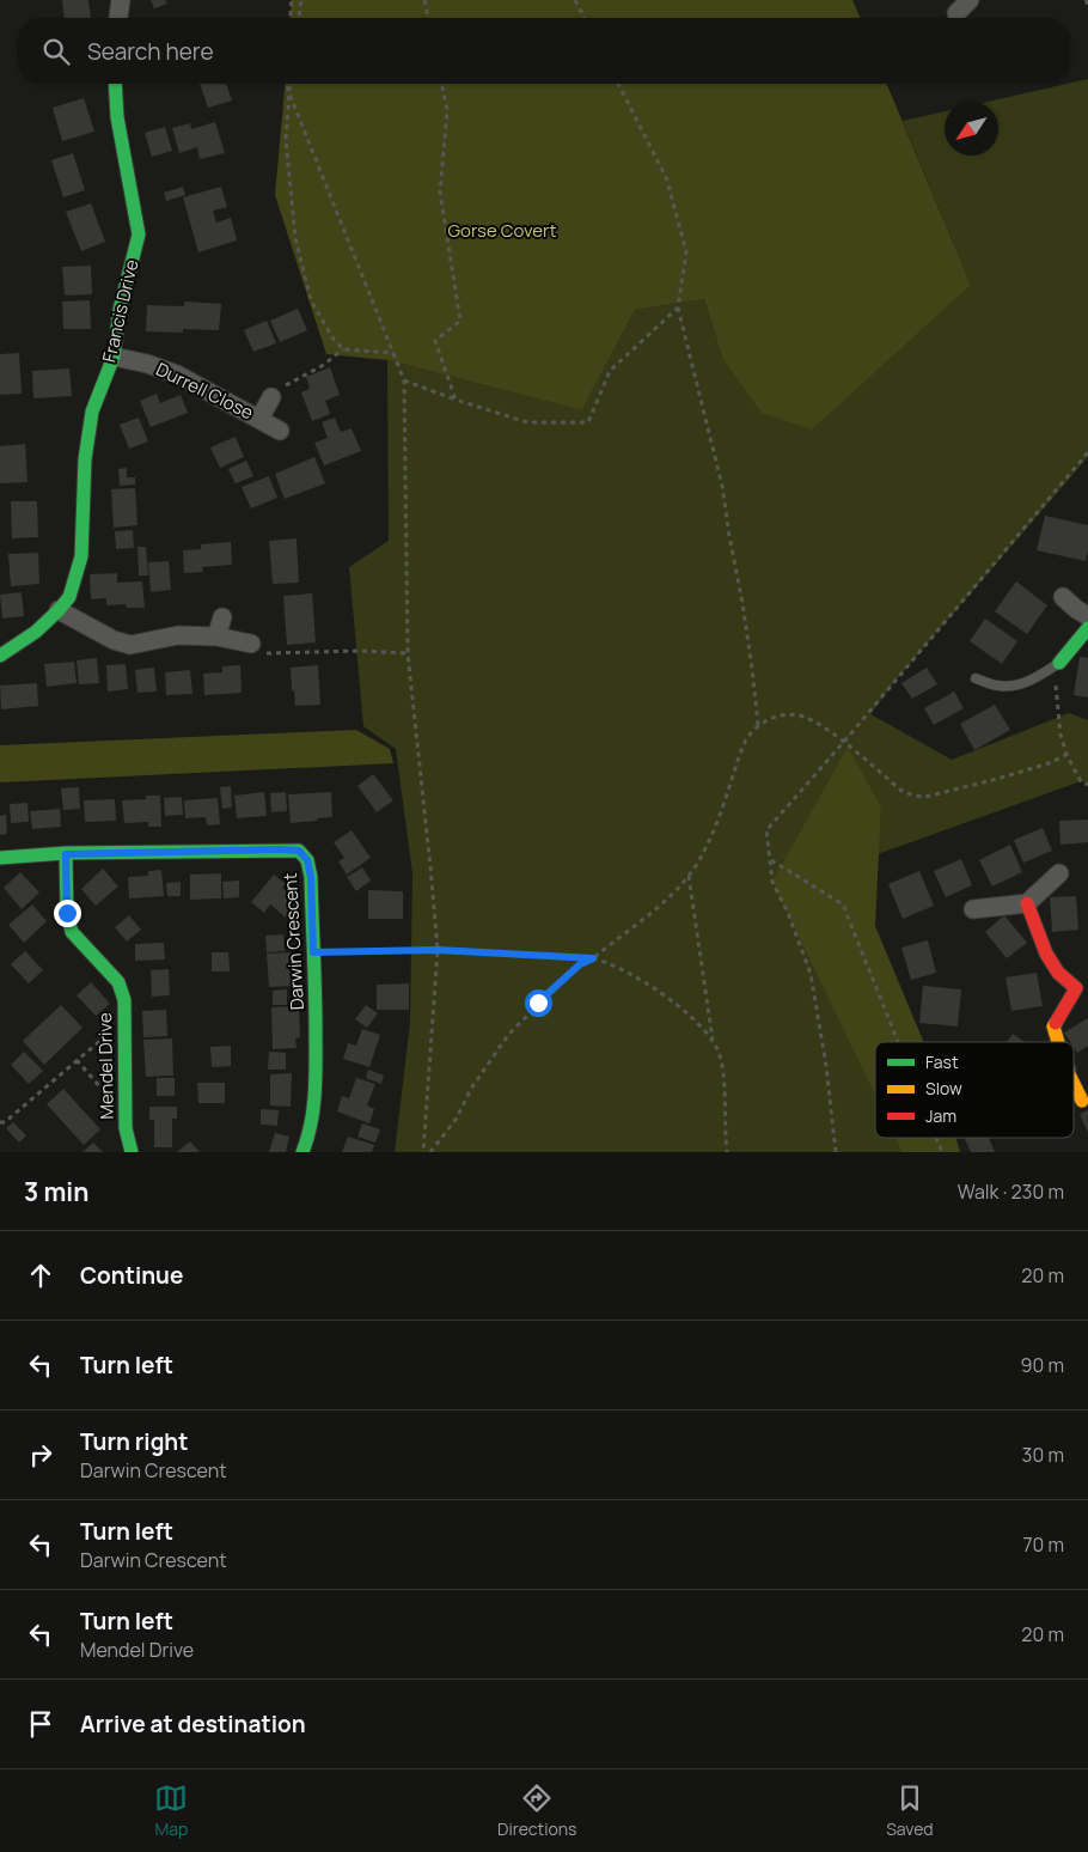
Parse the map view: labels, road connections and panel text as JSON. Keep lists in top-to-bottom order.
{
  "streets": {
    "street": [
      "Francis Drive",
      "Durrell Close",
      "Darwin Crescent",
      "Mendel Drive"
    ]
  },
  "crossings": [
    ["Francis Drive", "Durrell Close"],
    ["Darwin Crescent", "Mendel Drive"]
  ],
  "parks": ["Gorse Covert"],
  "legend": ["Fast", "Slow", "Jam"],
  "north": "bottom left",
  "page": {
    "search": "Search here",
    "heading": ["3 min", "Walk · 230 m"],
    "list": [
      ["Continue", "20 m"],
      ["Turn left", "90 m"],
      ["Turn right", "Darwin Crescent", "30 m"],
      ["Turn left", "Darwin Crescent", "70 m"],
      ["Turn left", "Mendel Drive", "20 m"],
      "Arrive at destination"
    ],
    "nav": ["Map", "Directions", "Saved"]
  }
}
